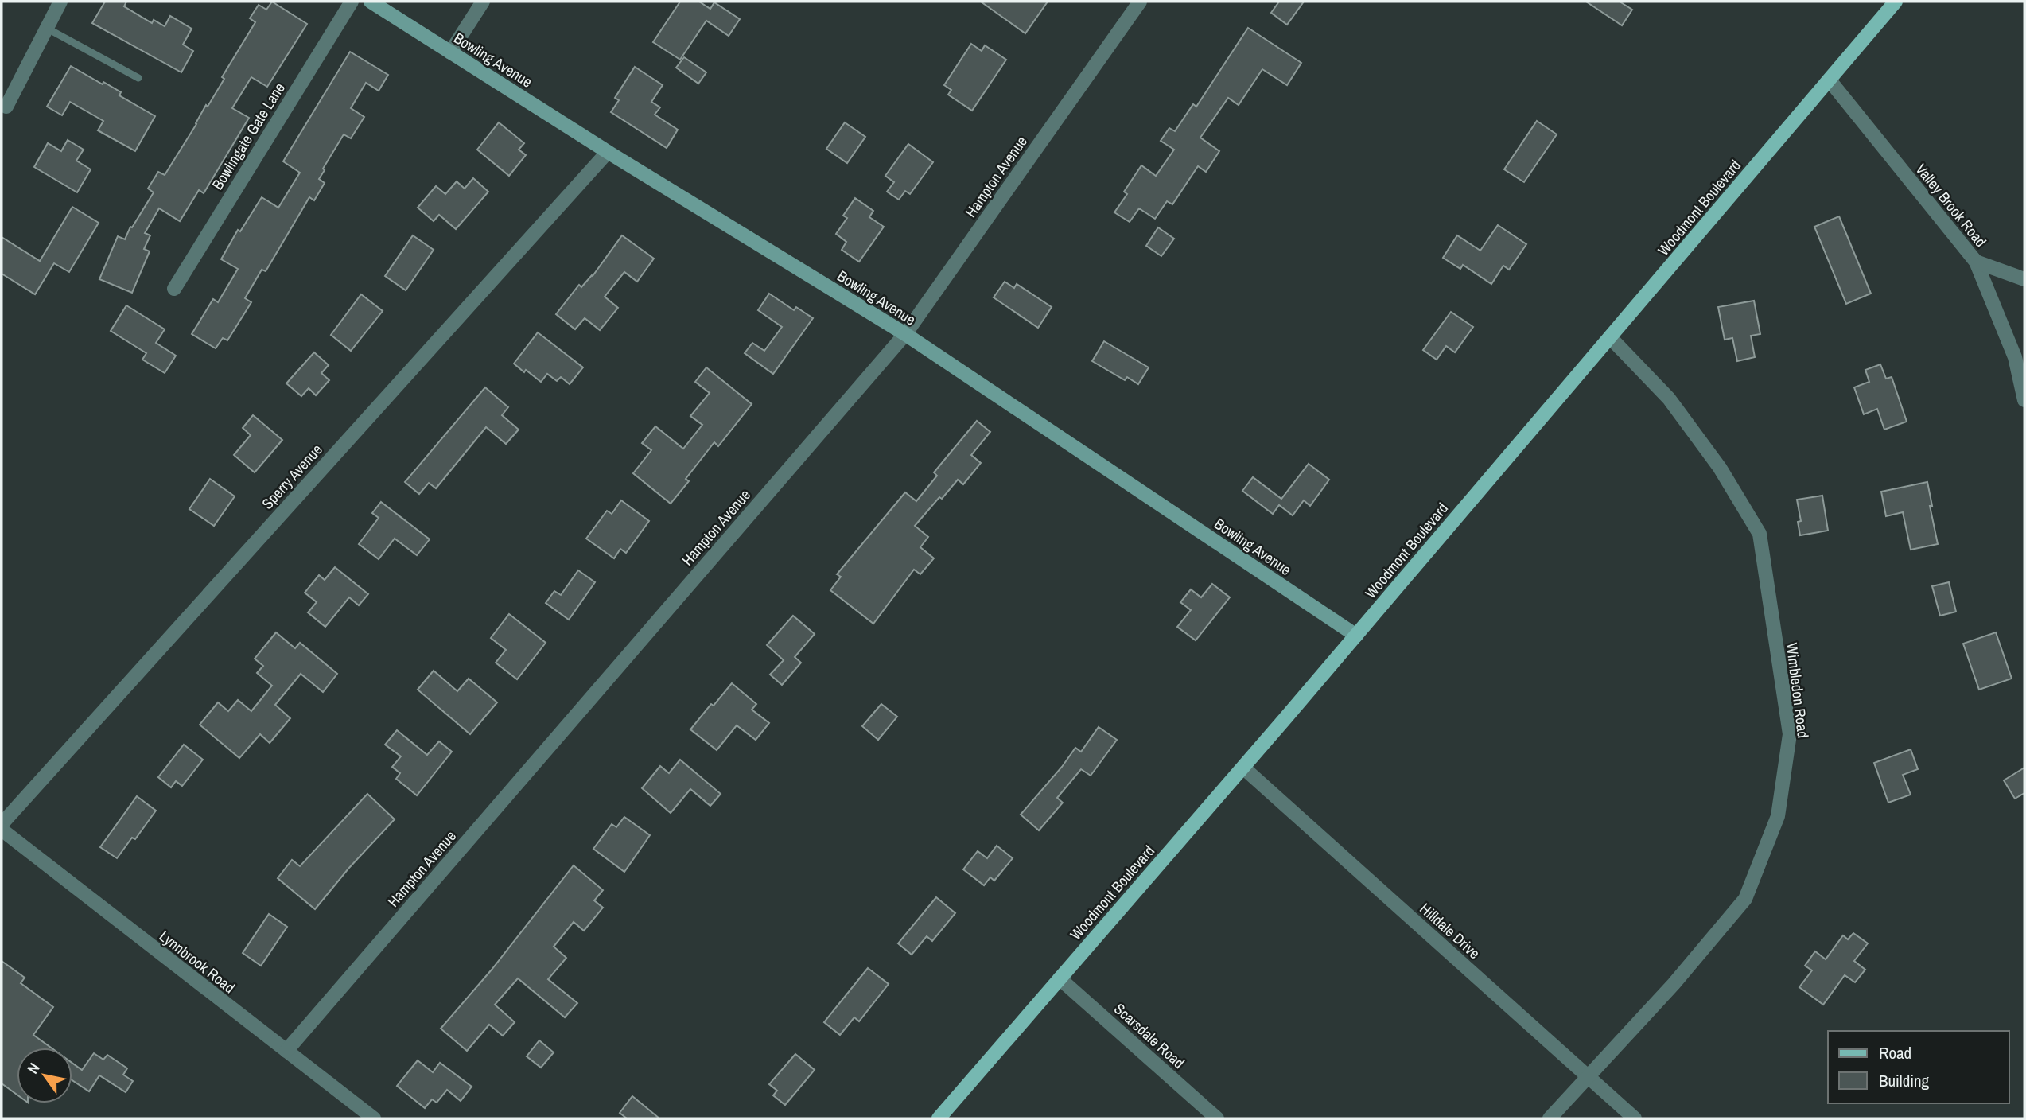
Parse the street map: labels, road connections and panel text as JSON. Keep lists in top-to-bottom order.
{
  "streets": {
    "main road": ["Woodmont Boulevard"],
    "street": [
      "Bowling Avenue",
      "Bowlingate Gate Lane",
      "Hampton Avenue",
      "Valley Brook Road",
      "Sperry Avenue",
      "Wimbledon Road",
      "Hilldale Drive",
      "Lynnbrook Road",
      "Scarsdale Road"
    ]
  },
  "crossings": [
    ["Bowling Avenue", "Hampton Avenue"],
    ["Bowling Avenue", "Woodmont Boulevard"],
    ["Bowling Avenue", "Sperry Avenue"],
    ["Hampton Avenue", "Lynnbrook Road"],
    ["Valley Brook Road", "Woodmont Boulevard"],
    ["Woodmont Boulevard", "Wimbledon Road"],
    ["Woodmont Boulevard", "Hilldale Drive"],
    ["Woodmont Boulevard", "Scarsdale Road"],
    ["Wimbledon Road", "Hilldale Drive"]
  ],
  "legend": ["Road", "Building"],
  "north": "top left"
}
